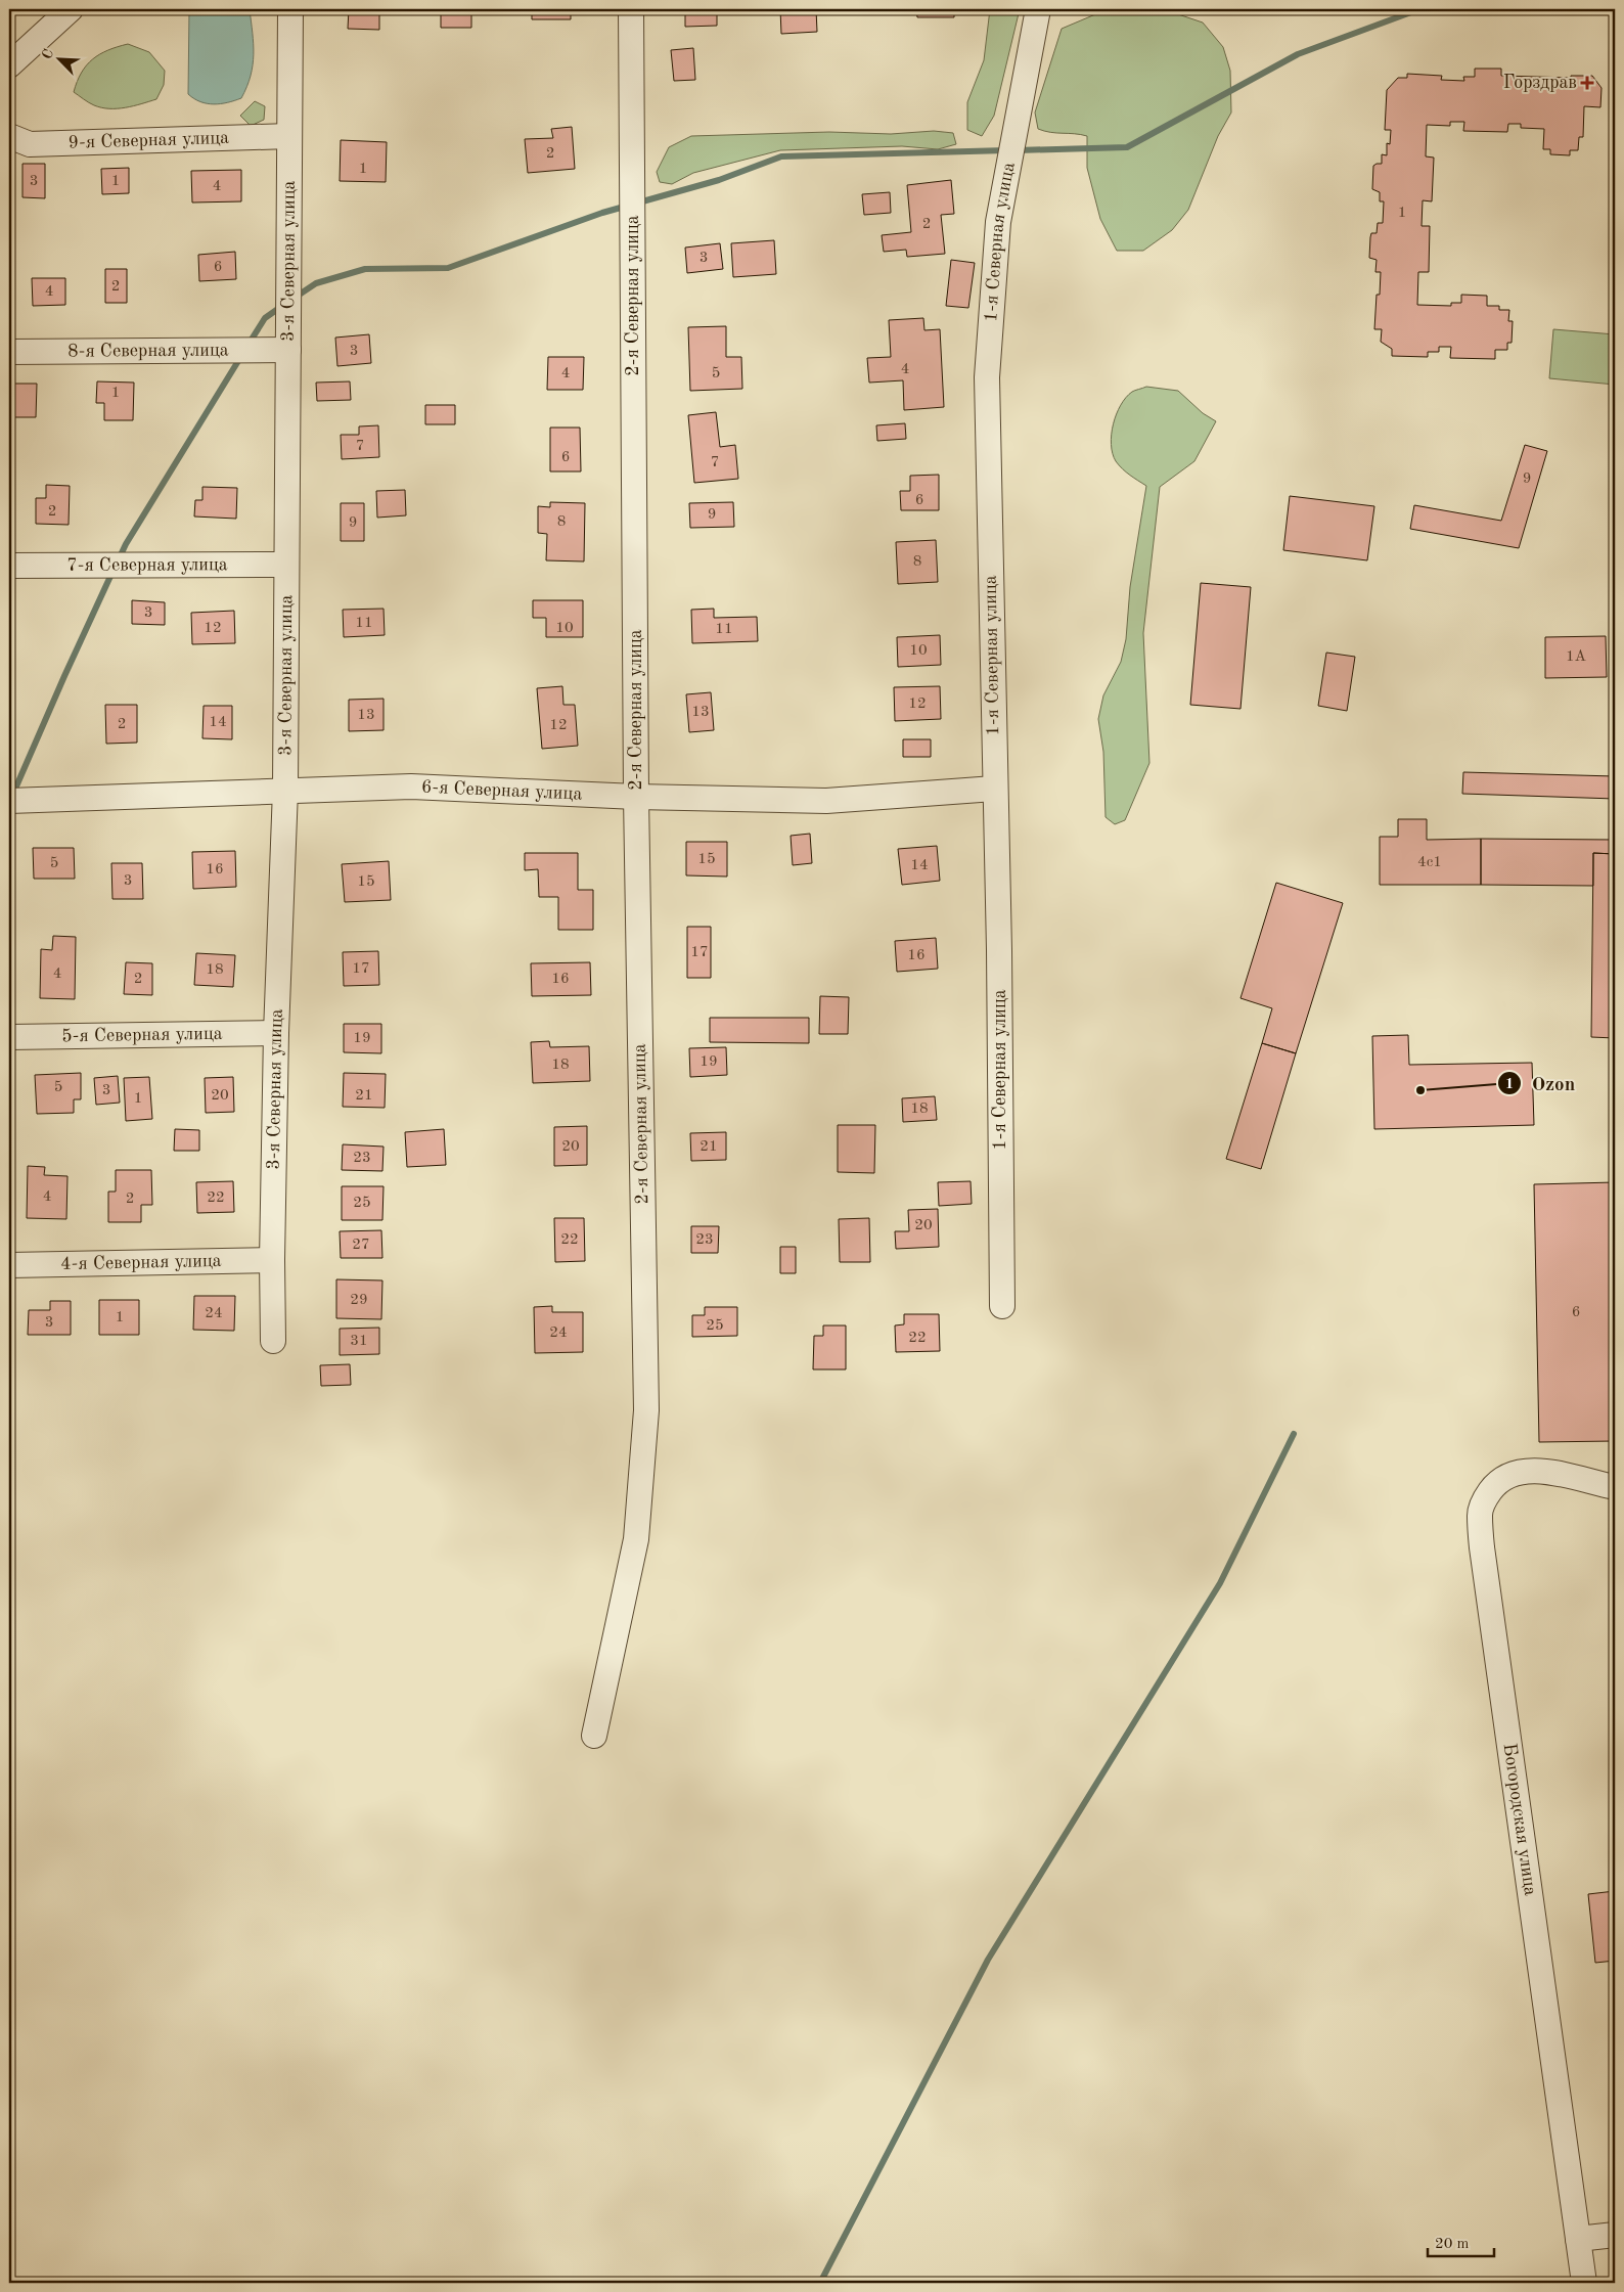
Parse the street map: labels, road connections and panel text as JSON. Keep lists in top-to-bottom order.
{
  "streets": {
    "street": [
      "9-я Северная улица",
      "1-я Северная улица",
      "3-я Северная улица",
      "2-я Северная улица",
      "8-я Северная улица",
      "7-я Северная улица",
      "6-я Северная улица",
      "5-я Северная улица",
      "4-я Северная улица",
      "Богородская улица"
    ]
  },
  "crossings": [
    ["9-я Северная улица", "3-я Северная улица"],
    ["1-я Северная улица", "6-я Северная улица"],
    ["3-я Северная улица", "8-я Северная улица"],
    ["3-я Северная улица", "7-я Северная улица"],
    ["3-я Северная улица", "6-я Северная улица"],
    ["3-я Северная улица", "5-я Северная улица"],
    ["3-я Северная улица", "4-я Северная улица"],
    ["2-я Северная улица", "6-я Северная улица"]
  ],
  "places": {
    "health": ["Горздрав"],
    "other": ["Ozon"]
  },
  "house_numbers": [
    "2",
    "1",
    "3",
    "1",
    "4",
    "1",
    "2",
    "3",
    "6",
    "2",
    "4",
    "3",
    "4",
    "4",
    "5",
    "1",
    "7",
    "6",
    "7",
    "9",
    "6",
    "2",
    "9",
    "8",
    "9",
    "8",
    "3",
    "11",
    "12",
    "10",
    "11",
    "10",
    "1А",
    "12",
    "13",
    "13",
    "14",
    "2",
    "12",
    "15",
    "4с1",
    "5",
    "14",
    "16",
    "3",
    "15",
    "17",
    "16",
    "17",
    "18",
    "4",
    "2",
    "16",
    "19",
    "19",
    "18",
    "5",
    "3",
    "20",
    "21",
    "1",
    "18",
    "20",
    "21",
    "23",
    "4",
    "22",
    "2",
    "25",
    "20",
    "22",
    "23",
    "27",
    "29",
    "6",
    "24",
    "1",
    "3",
    "25",
    "24",
    "22",
    "31"
  ],
  "scale_bar": "20 m",
  "north": "top left"
}
